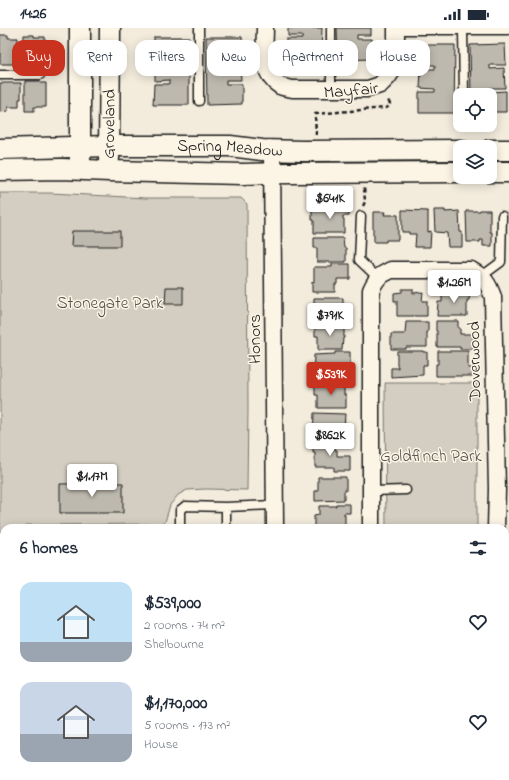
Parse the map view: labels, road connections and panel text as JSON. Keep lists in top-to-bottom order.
{
  "streets": {
    "street": [
      "Mayfair",
      "Groveland",
      "Spring Meadow",
      "Honors",
      "Doverwood"
    ]
  },
  "crossings": [
    ["Mayfair", "Spring Meadow"],
    ["Groveland", "Spring Meadow"],
    ["Spring Meadow", "Honors"]
  ],
  "parks": ["Stonegate Park", "Goldfinch Park"],
  "page": {
    "status": "14:26",
    "chip": [
      "Buy",
      "Rent",
      "Filters",
      "New",
      "Apartment",
      "House"
    ],
    "price": [
      "$641K",
      "$1.26M",
      "$791K",
      "$539K",
      "$862K",
      "$1.17M"
    ],
    "heading": "6 homes",
    "list": [
      {
        "name": "$539,000",
        "note": "2 rooms · 74 m² · Shelbourne"
      },
      {
        "name": "$1,170,000",
        "note": "5 rooms · 173 m² · House"
      }
    ]
  }
}
